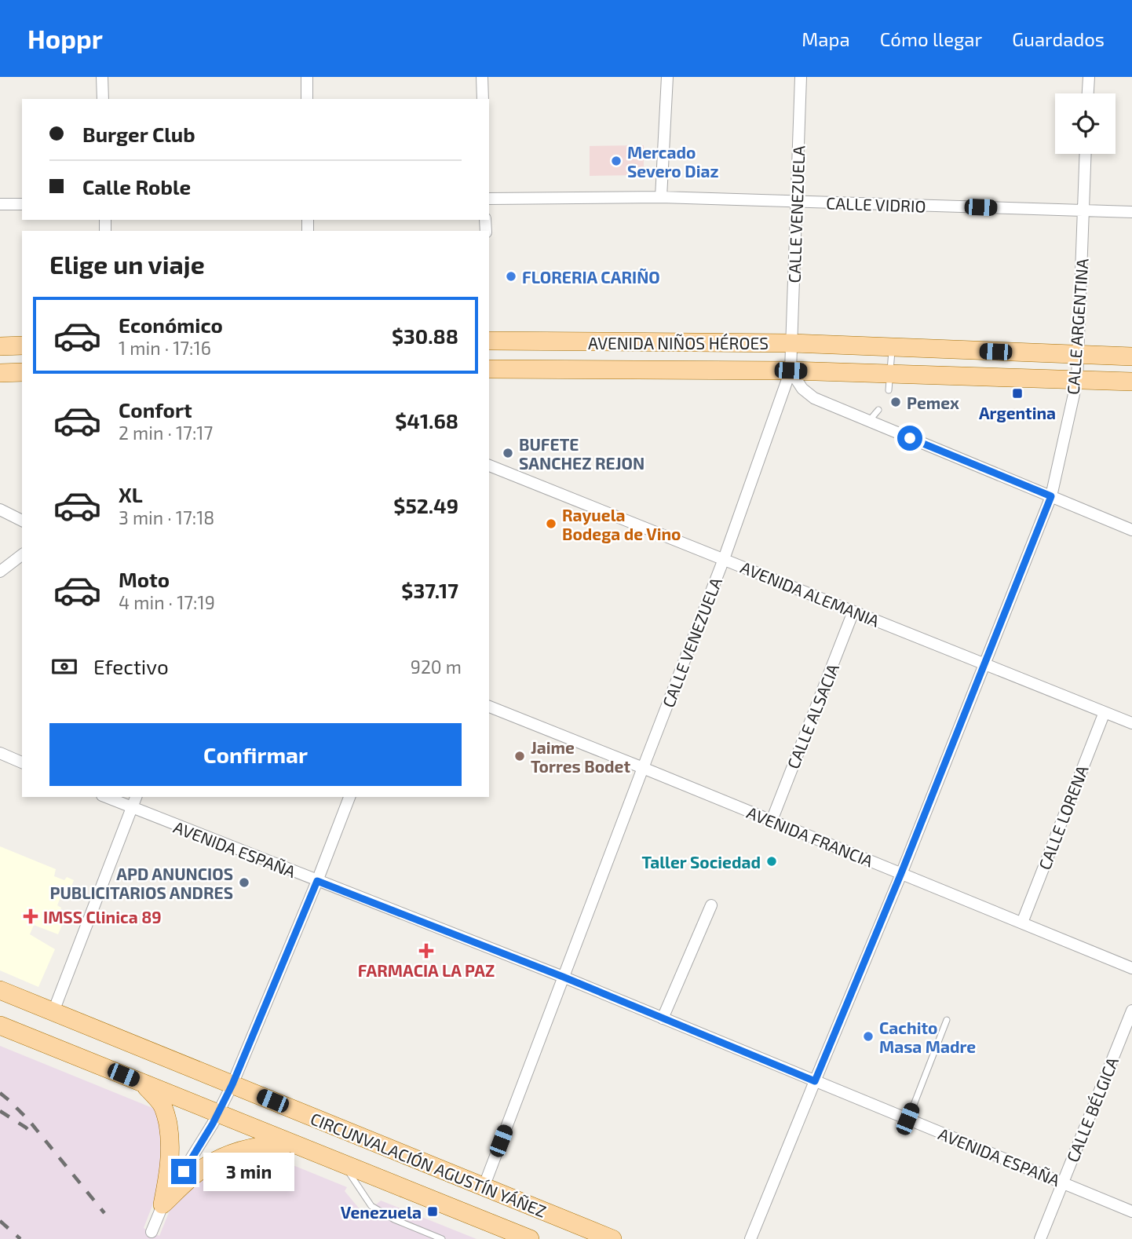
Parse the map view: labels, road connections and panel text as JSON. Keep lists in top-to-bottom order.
{
  "streets": {
    "main road": ["AVENIDA NIÑOS HÉROES", "CIRCUNVALACIÓN AGUSTÍN YÁÑEZ"],
    "street": [
      "CALLE VIDRIO",
      "CALLE VENEZUELA",
      "CALLE ARGENTINA",
      "AVENIDA ALEMANIA",
      "CALLE ALSACIA",
      "CALLE LORENA",
      "AVENIDA FRANCIA",
      "AVENIDA ESPAÑA",
      "CALLE BÉLGICA"
    ]
  },
  "crossings": [
    ["CALLE VIDRIO", "CALLE VENEZUELA"],
    ["CALLE VIDRIO", "CALLE ARGENTINA"],
    ["CALLE VENEZUELA", "AVENIDA NIÑOS HÉROES"],
    ["CALLE VENEZUELA", "AVENIDA ALEMANIA"],
    ["CALLE VENEZUELA", "AVENIDA FRANCIA"],
    ["CALLE VENEZUELA", "AVENIDA ESPAÑA"],
    ["CALLE VENEZUELA", "CIRCUNVALACIÓN AGUSTÍN YÁÑEZ"],
    ["CALLE ARGENTINA", "AVENIDA NIÑOS HÉROES"],
    ["CALLE ARGENTINA", "AVENIDA ALEMANIA"],
    ["CALLE ARGENTINA", "AVENIDA FRANCIA"],
    ["CALLE ARGENTINA", "AVENIDA ESPAÑA"],
    ["AVENIDA ALEMANIA", "CALLE ALSACIA"],
    ["AVENIDA ALEMANIA", "CALLE LORENA"],
    ["CALLE ALSACIA", "AVENIDA FRANCIA"],
    ["CALLE LORENA", "AVENIDA FRANCIA"],
    ["AVENIDA ESPAÑA", "CALLE BÉLGICA"]
  ],
  "places": {
    "other": [
      "Mercado Severo Diaz",
      "FLORERIA CARIÑO",
      "Pemex",
      "BUFETE SANCHEZ REJON",
      "Rayuela Bodega de Vino",
      "Jaime Torres Bodet",
      "Taller Sociedad",
      "APD ANUNCIOS PUBLICITARIOS ANDRES",
      "Cachito Masa Madre"
    ],
    "transit": ["Argentina", "Venezuela"],
    "health": ["IMSS Clinica 89", "FARMACIA LA PAZ"]
  },
  "page": {
    "header": "Hoppr",
    "nav": ["Mapa", "Cómo llegar", "Guardados"],
    "banner": ["Burger Club", "Calle Roble"],
    "heading": "Elige un viaje",
    "list": [
      {
        "name": "Económico",
        "note": "1 min · 17:16",
        "value": "$30.88"
      },
      {
        "name": "Confort",
        "note": "2 min · 17:17",
        "value": "$41.68"
      },
      {
        "name": "XL",
        "note": "3 min · 17:18",
        "value": "$52.49"
      },
      {
        "name": "Moto",
        "note": "4 min · 17:19",
        "value": "$37.17"
      }
    ],
    "pay": ["Efectivo", "920 m"],
    "buttons": "Confirmar",
    "bubble": "3 min"
  }
}
